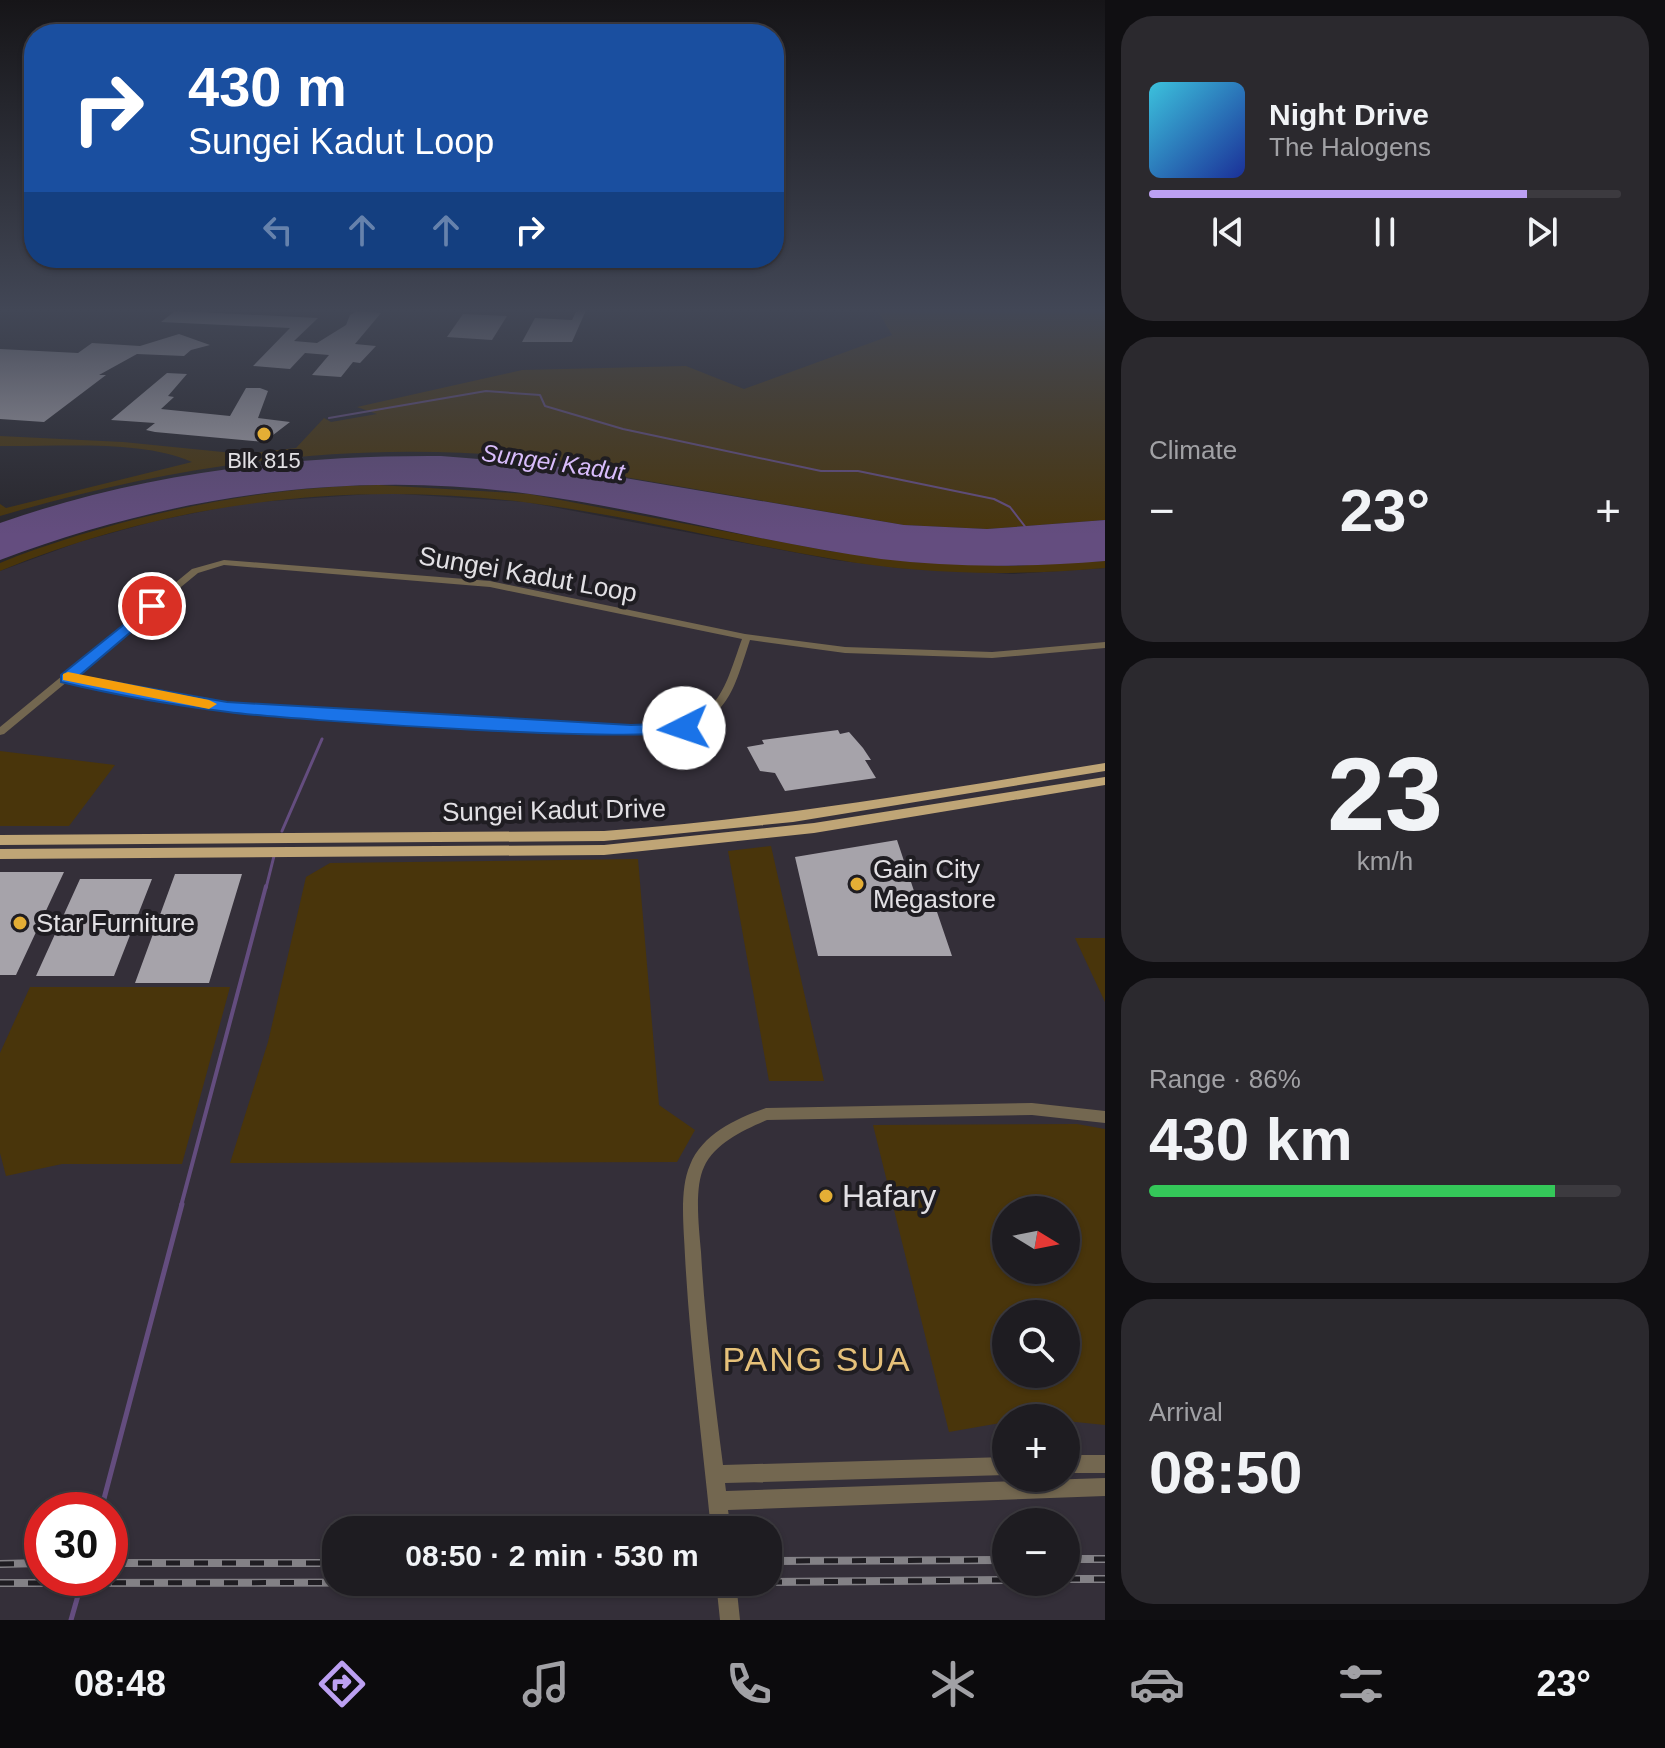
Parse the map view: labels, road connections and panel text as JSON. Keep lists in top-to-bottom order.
{
  "streets": {
    "main road": ["Sungei Kadut Drive"],
    "street": ["Sungei Kadut Loop"]
  },
  "districts": ["PANG SUA"],
  "water": ["Sungei Kadut"],
  "places": [
    "Blk 815",
    "Gain City Megastore",
    "Star Furniture",
    "Hafary"
  ],
  "north": "right",
  "page": {
    "turn": ["430 m", "Sungei Kadut Loop"],
    "song": ["Night Drive", "The Halogens"],
    "tile": [
      "Climate",
      ["23", "km/h"],
      ["Range · 86%", "430 km"],
      ["Arrival", "08:50"]
    ],
    "heat": ["−", "23°", "+"],
    "map_buttons": ["+", "−"],
    "limit": "30",
    "trip": "08:50 · 2 min · 530 m",
    "tabs": ["08:48", "23°"]
  }
}
